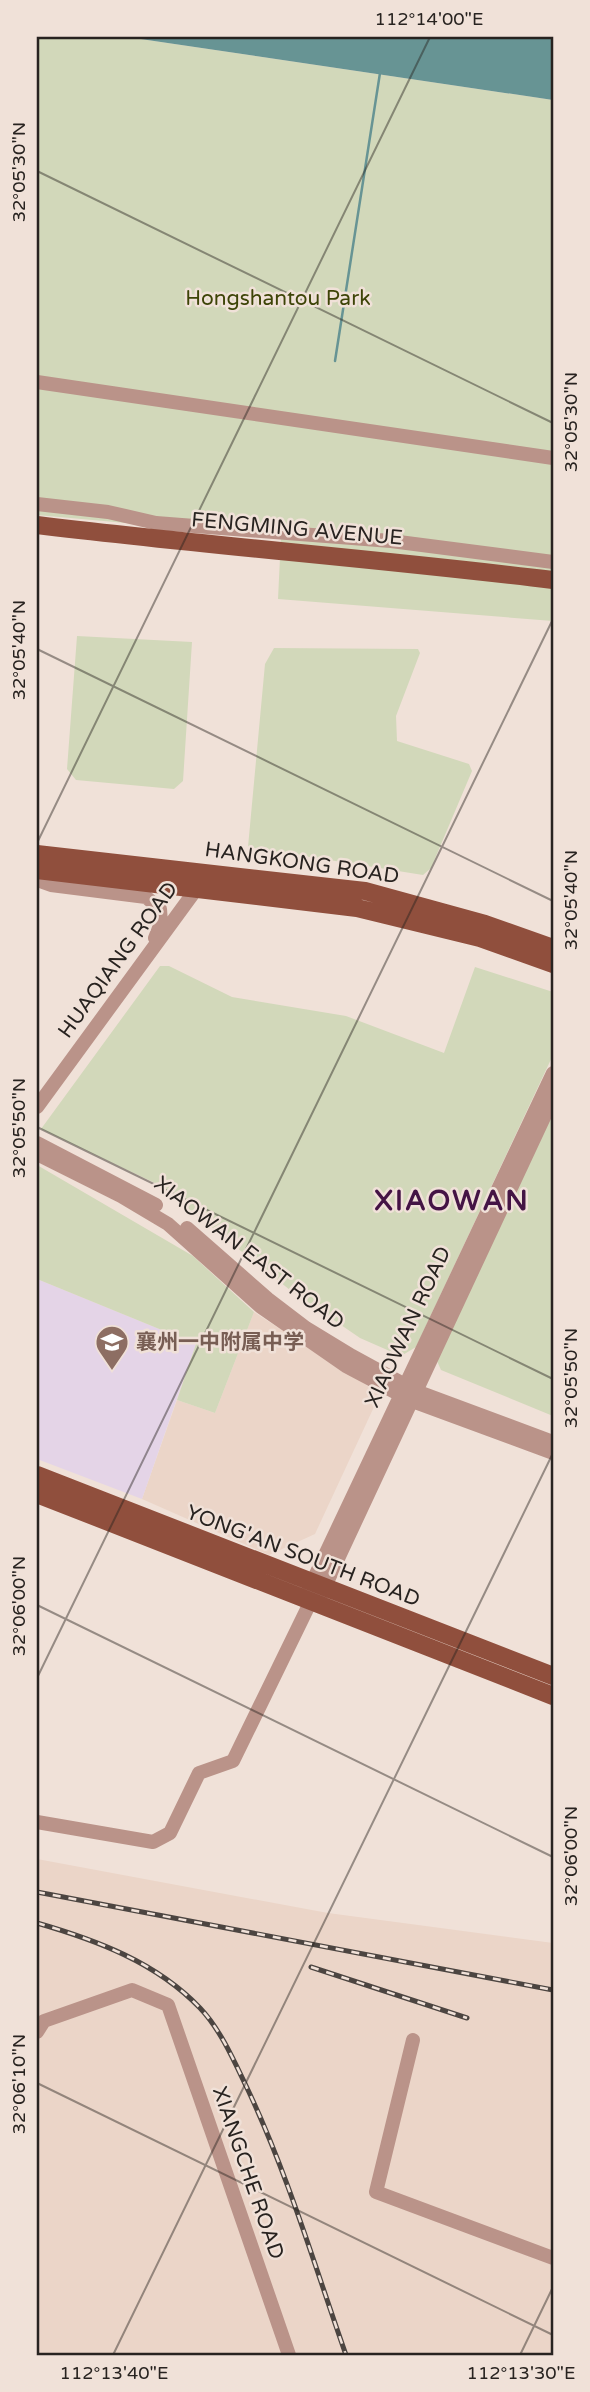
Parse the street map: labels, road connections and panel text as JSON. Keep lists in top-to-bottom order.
{
  "streets": {
    "main road": ["FENGMING AVENUE", "HANGKONG ROAD", "YONG'AN SOUTH ROAD"],
    "street": [
      "HUAQIANG ROAD",
      "XIAOWAN EAST ROAD",
      "XIAOWAN ROAD",
      "XIANGCHE ROAD"
    ]
  },
  "crossings": [
    ["HANGKONG ROAD", "HUAQIANG ROAD"],
    ["XIAOWAN EAST ROAD", "XIAOWAN ROAD"],
    ["XIAOWAN ROAD", "YONG'AN SOUTH ROAD"]
  ],
  "districts": ["XIAOWAN"],
  "parks": ["Hongshantou Park"],
  "places": {
    "school or university": ["襄州一中附属中学"]
  },
  "coordinates": [
    "112°14'00\"E",
    "32°05'30\"N",
    "32°05'40\"N",
    "32°05'50\"N",
    "32°06'00\"N",
    "32°06'10\"N",
    "112°13'40\"E",
    "112°13'30\"E"
  ]
}
